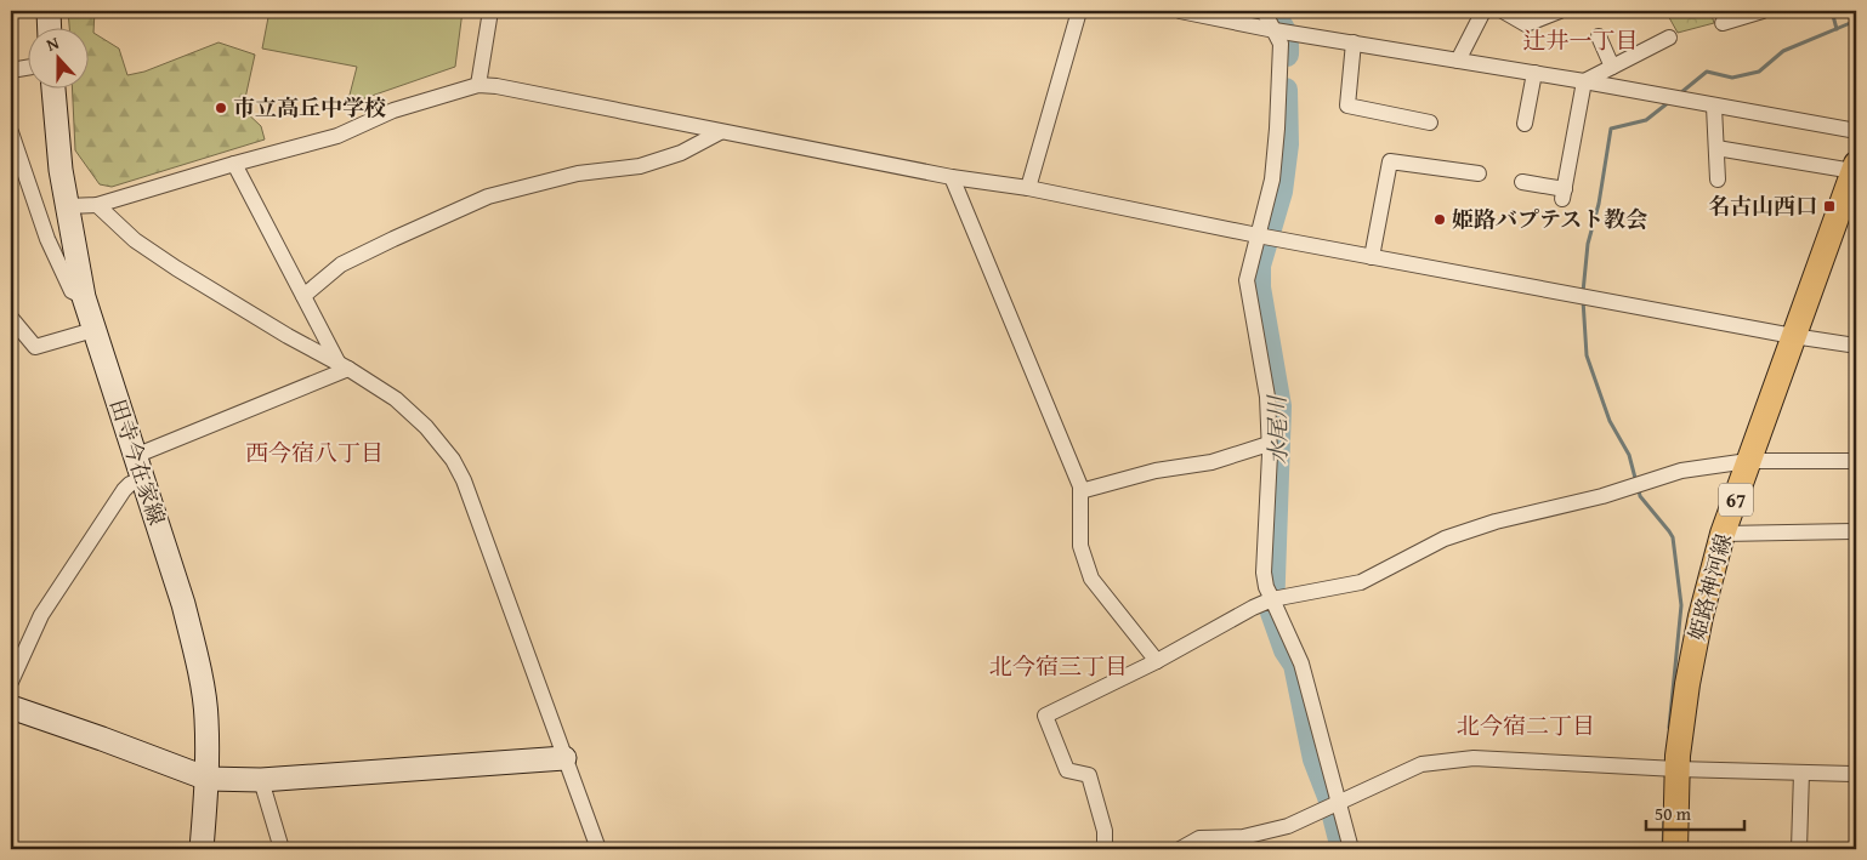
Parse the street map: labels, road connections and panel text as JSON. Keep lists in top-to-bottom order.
{
  "streets": {
    "main road": ["田寺今在家線", "67", "姫路神河線"]
  },
  "districts": [
    "辻井一丁目",
    "西今宿八丁目",
    "北今宿三丁目",
    "北今宿二丁目"
  ],
  "water": ["水尾川"],
  "places": {
    "other": ["市立高丘中学校", "姫路バプテスト教会"],
    "transit": ["名古山西口"]
  },
  "scale_bar": "50 m",
  "north": "top"
}
